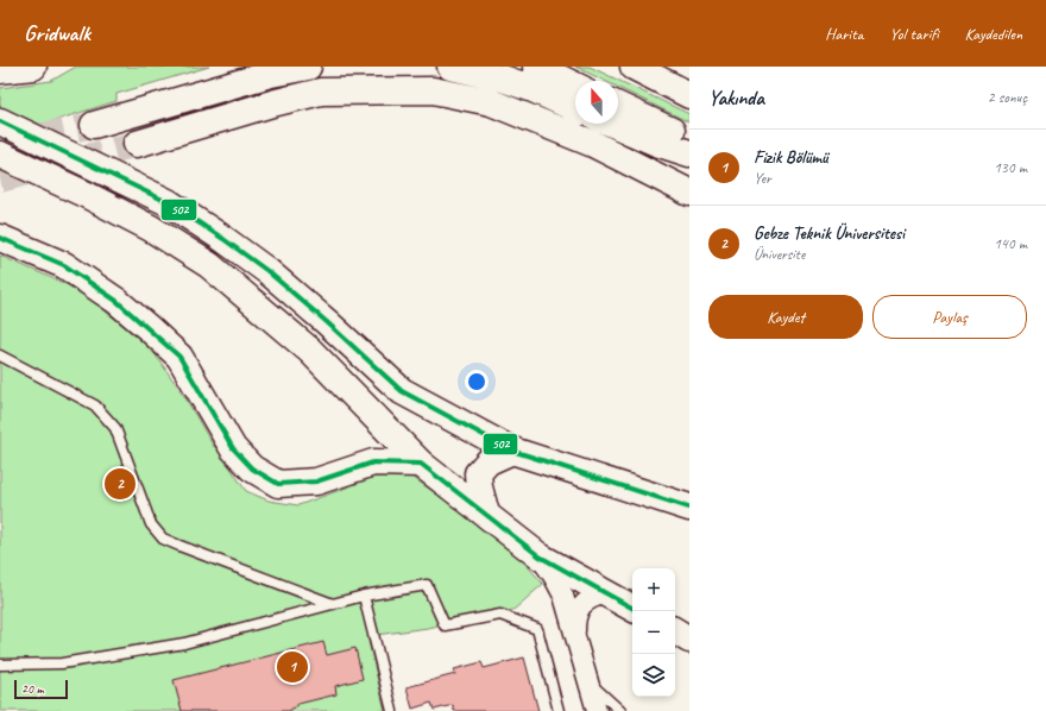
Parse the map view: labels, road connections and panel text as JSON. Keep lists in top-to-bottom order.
{
  "lines": ["transit line 502"],
  "scale_bar": "20 m",
  "north": "top",
  "page": {
    "header": "Gridwalk",
    "nav": ["Harita", "Yol tarifi", "Kaydedilen"],
    "heading": ["Yakında", "2 sonuç"],
    "list": [
      {
        "mark": "1",
        "name": "Fizik Bölümü",
        "note": "Yer",
        "value": "130 m"
      },
      {
        "mark": "2",
        "name": "Gebze Teknik Üniversitesi",
        "note": "Üniversite",
        "value": "140 m"
      }
    ],
    "buttons": ["Kaydet", "Paylaş"],
    "pins": ["2", "1"],
    "map_buttons": ["+", "−"],
    "scale": "20 m"
  }
}
